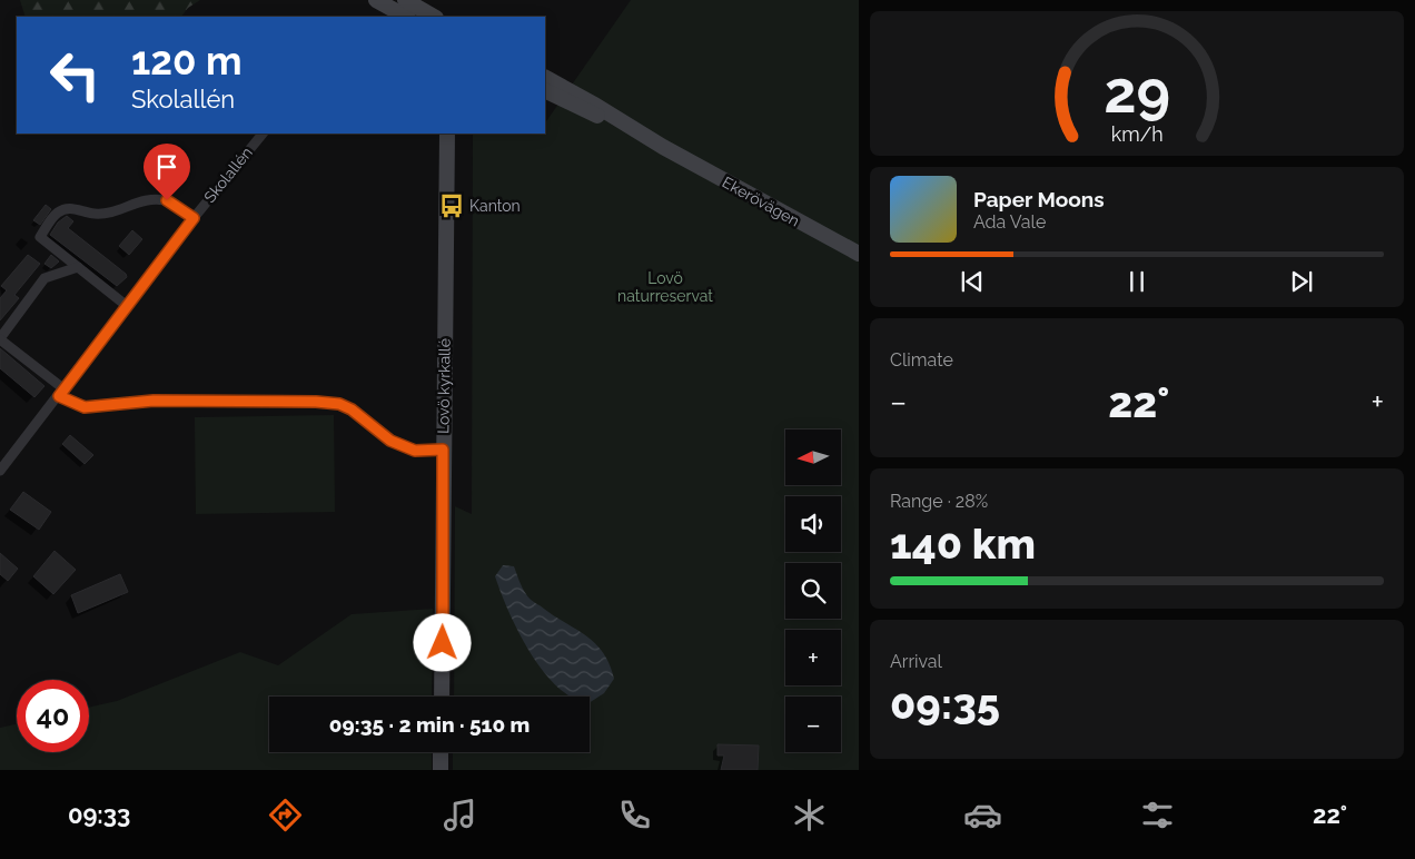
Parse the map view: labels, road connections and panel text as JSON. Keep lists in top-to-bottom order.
{
  "streets": {
    "street": ["Skolallén", "Ekerövägen", "Lovö kyrkallé"]
  },
  "parks": ["Lovö naturreservat"],
  "places": {
    "bus stop": ["Kanton"]
  },
  "north": "left",
  "page": {
    "turn": ["120 m", "Skolallén"],
    "song": ["Paper Moons", "Ada Vale"],
    "tile": [
      "Climate",
      ["Range · 28%", "140 km"],
      ["Arrival", "09:35"]
    ],
    "heat": ["−", "22°", "+"],
    "map_buttons": ["+", "−"],
    "limit": "40",
    "trip": "09:35 · 2 min · 510 m",
    "tabs": ["09:33", "22°"],
    "gauge": ["29", "km/h"]
  }
}
